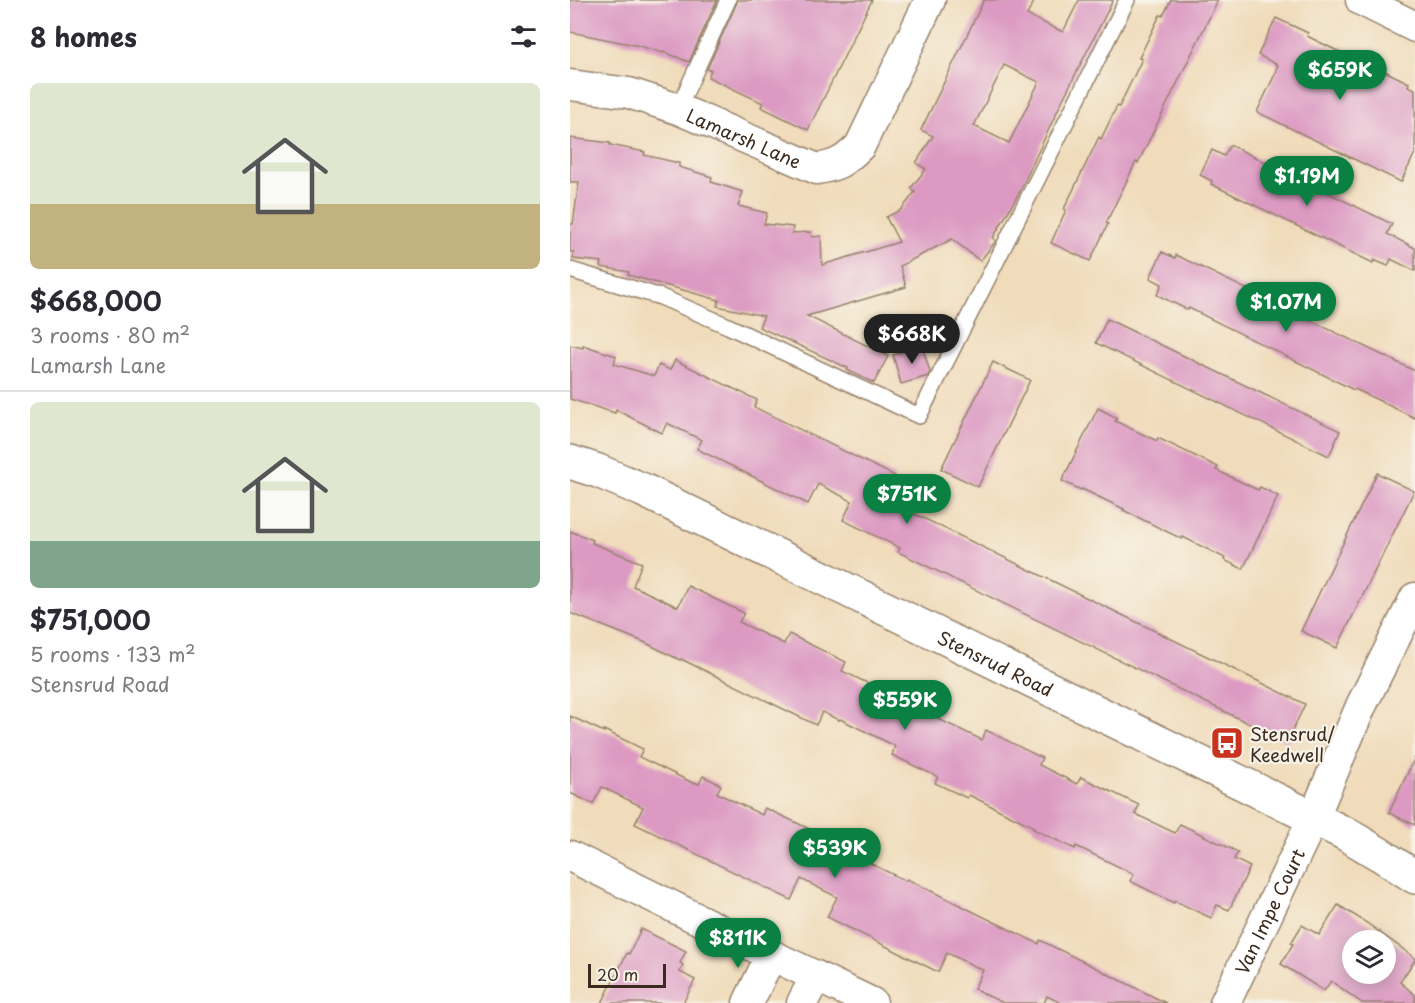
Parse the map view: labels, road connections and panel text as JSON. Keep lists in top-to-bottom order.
{
  "streets": {
    "street": ["Lamarsh Lane", "Stensrud Road", "Van Impe Court"]
  },
  "crossings": [
    ["Stensrud Road", "Van Impe Court"]
  ],
  "places": {
    "bus stop": ["Stensrud/ Keedwell"]
  },
  "scale_bar": "20 m",
  "page": {
    "heading": "8 homes",
    "price": [
      "$659K",
      "$1.19M",
      "$1.07M",
      "$668K",
      "$751K",
      "$559K",
      "$539K",
      "$811K"
    ],
    "list": [
      {
        "name": "$668,000",
        "note": "3 rooms · 80 m² · Lamarsh Lane"
      },
      {
        "name": "$751,000",
        "note": "5 rooms · 133 m² · Stensrud Road"
      }
    ],
    "scale": "20 m"
  }
}
